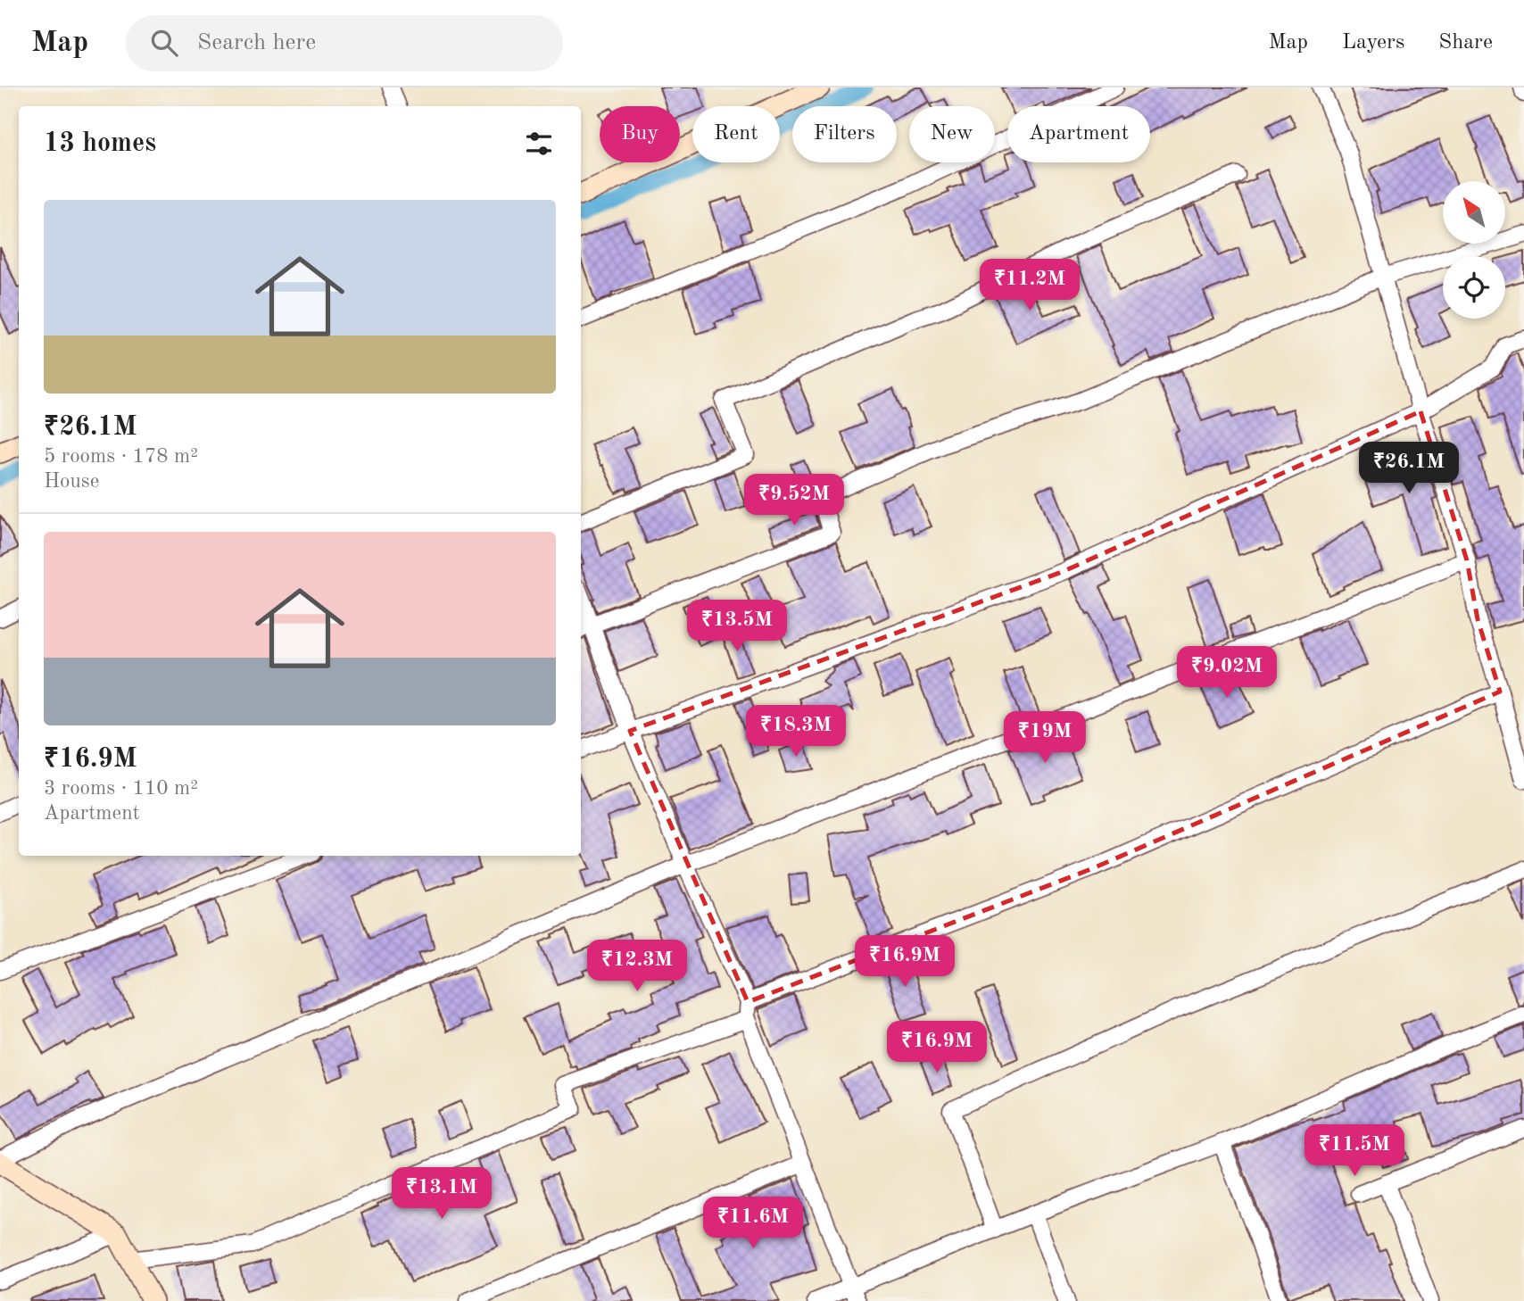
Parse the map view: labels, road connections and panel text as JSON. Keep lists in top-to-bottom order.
{
  "north": "top left",
  "page": {
    "header": "Map",
    "search": "Search here",
    "nav": ["Map", "Layers", "Share"],
    "chip": [
      "Buy",
      "Rent",
      "Filters",
      "New",
      "Apartment"
    ],
    "heading": "13 homes",
    "list": [
      {
        "name": "₹26.1M",
        "note": "5 rooms · 178 m² · House"
      },
      {
        "name": "₹16.9M",
        "note": "3 rooms · 110 m² · Apartment"
      }
    ],
    "price": [
      "₹11.2M",
      "₹26.1M",
      "₹9.52M",
      "₹13.5M",
      "₹9.02M",
      "₹18.3M",
      "₹19M",
      "₹16.9M",
      "₹12.3M",
      "₹16.9M",
      "₹11.5M",
      "₹13.1M",
      "₹11.6M"
    ]
  }
}
